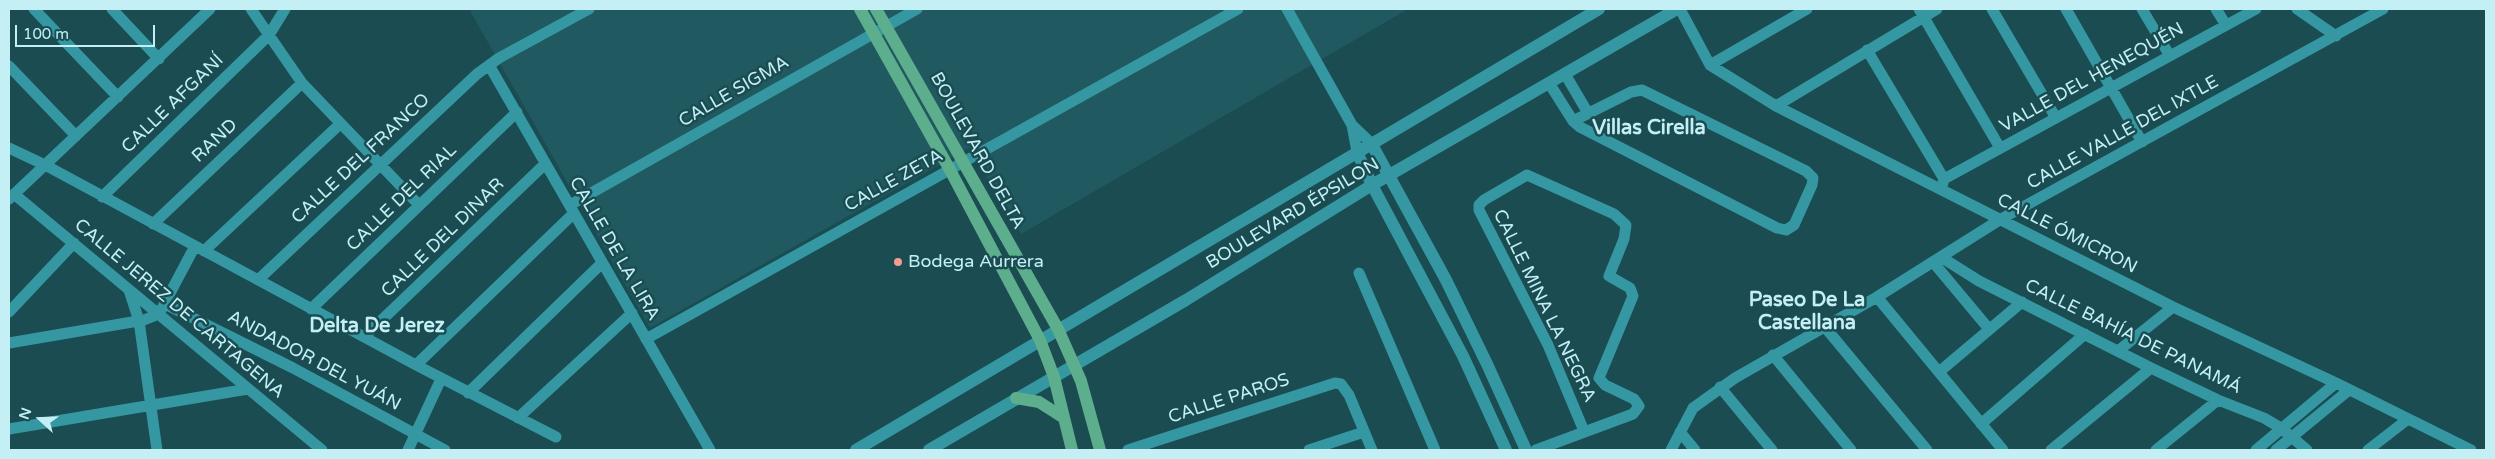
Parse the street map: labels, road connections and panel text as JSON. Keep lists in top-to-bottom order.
{
  "streets": {
    "main road": ["BOULEVARD DELTA"],
    "street": [
      "VALLE DEL HENEQUÉN",
      "CALLE SIGMA",
      "CALLE AFGANÍ",
      "CALLE VALLE DEL IXTLE",
      "RAND",
      "CALLE DEL FRANCO",
      "CALLE ZETA",
      "CALLE DEL RIAL",
      "BOULEVARD ÉPSILON",
      "CALLE ÓMICRON",
      "CALLE DEL DINAR",
      "CALLE DE LA LIRA",
      "CALLE MINA LA NEGRA",
      "CALLE JEREZ DE CARTAGENA",
      "CALLE BAHÍA DE PANAMÁ",
      "ANDADOR DEL YUÁN",
      "CALLE PAROS"
    ]
  },
  "crossings": [
    ["VALLE DEL HENEQUÉN", "CALLE ÓMICRON"],
    ["CALLE SIGMA", "BOULEVARD DELTA"],
    ["CALLE SIGMA", "CALLE DE LA LIRA"],
    ["CALLE VALLE DEL IXTLE", "CALLE ÓMICRON"],
    ["CALLE VALLE DEL IXTLE", "CALLE BAHÍA DE PANAMÁ"],
    ["BOULEVARD DELTA", "CALLE ZETA"],
    ["BOULEVARD DELTA", "BOULEVARD ÉPSILON"],
    ["CALLE DEL FRANCO", "CALLE DE LA LIRA"],
    ["CALLE ZETA", "CALLE DE LA LIRA"],
    ["CALLE DEL RIAL", "CALLE DE LA LIRA"],
    ["BOULEVARD ÉPSILON", "CALLE ÓMICRON"],
    ["CALLE DEL DINAR", "CALLE DE LA LIRA"],
    ["CALLE JEREZ DE CARTAGENA", "ANDADOR DEL YUÁN"]
  ],
  "districts": ["Villas Cirella", "Paseo De La Castellana", "Delta De Jerez"],
  "places": ["Bodega Aurrera"],
  "scale_bar": "100 m",
  "north": "left"
}
